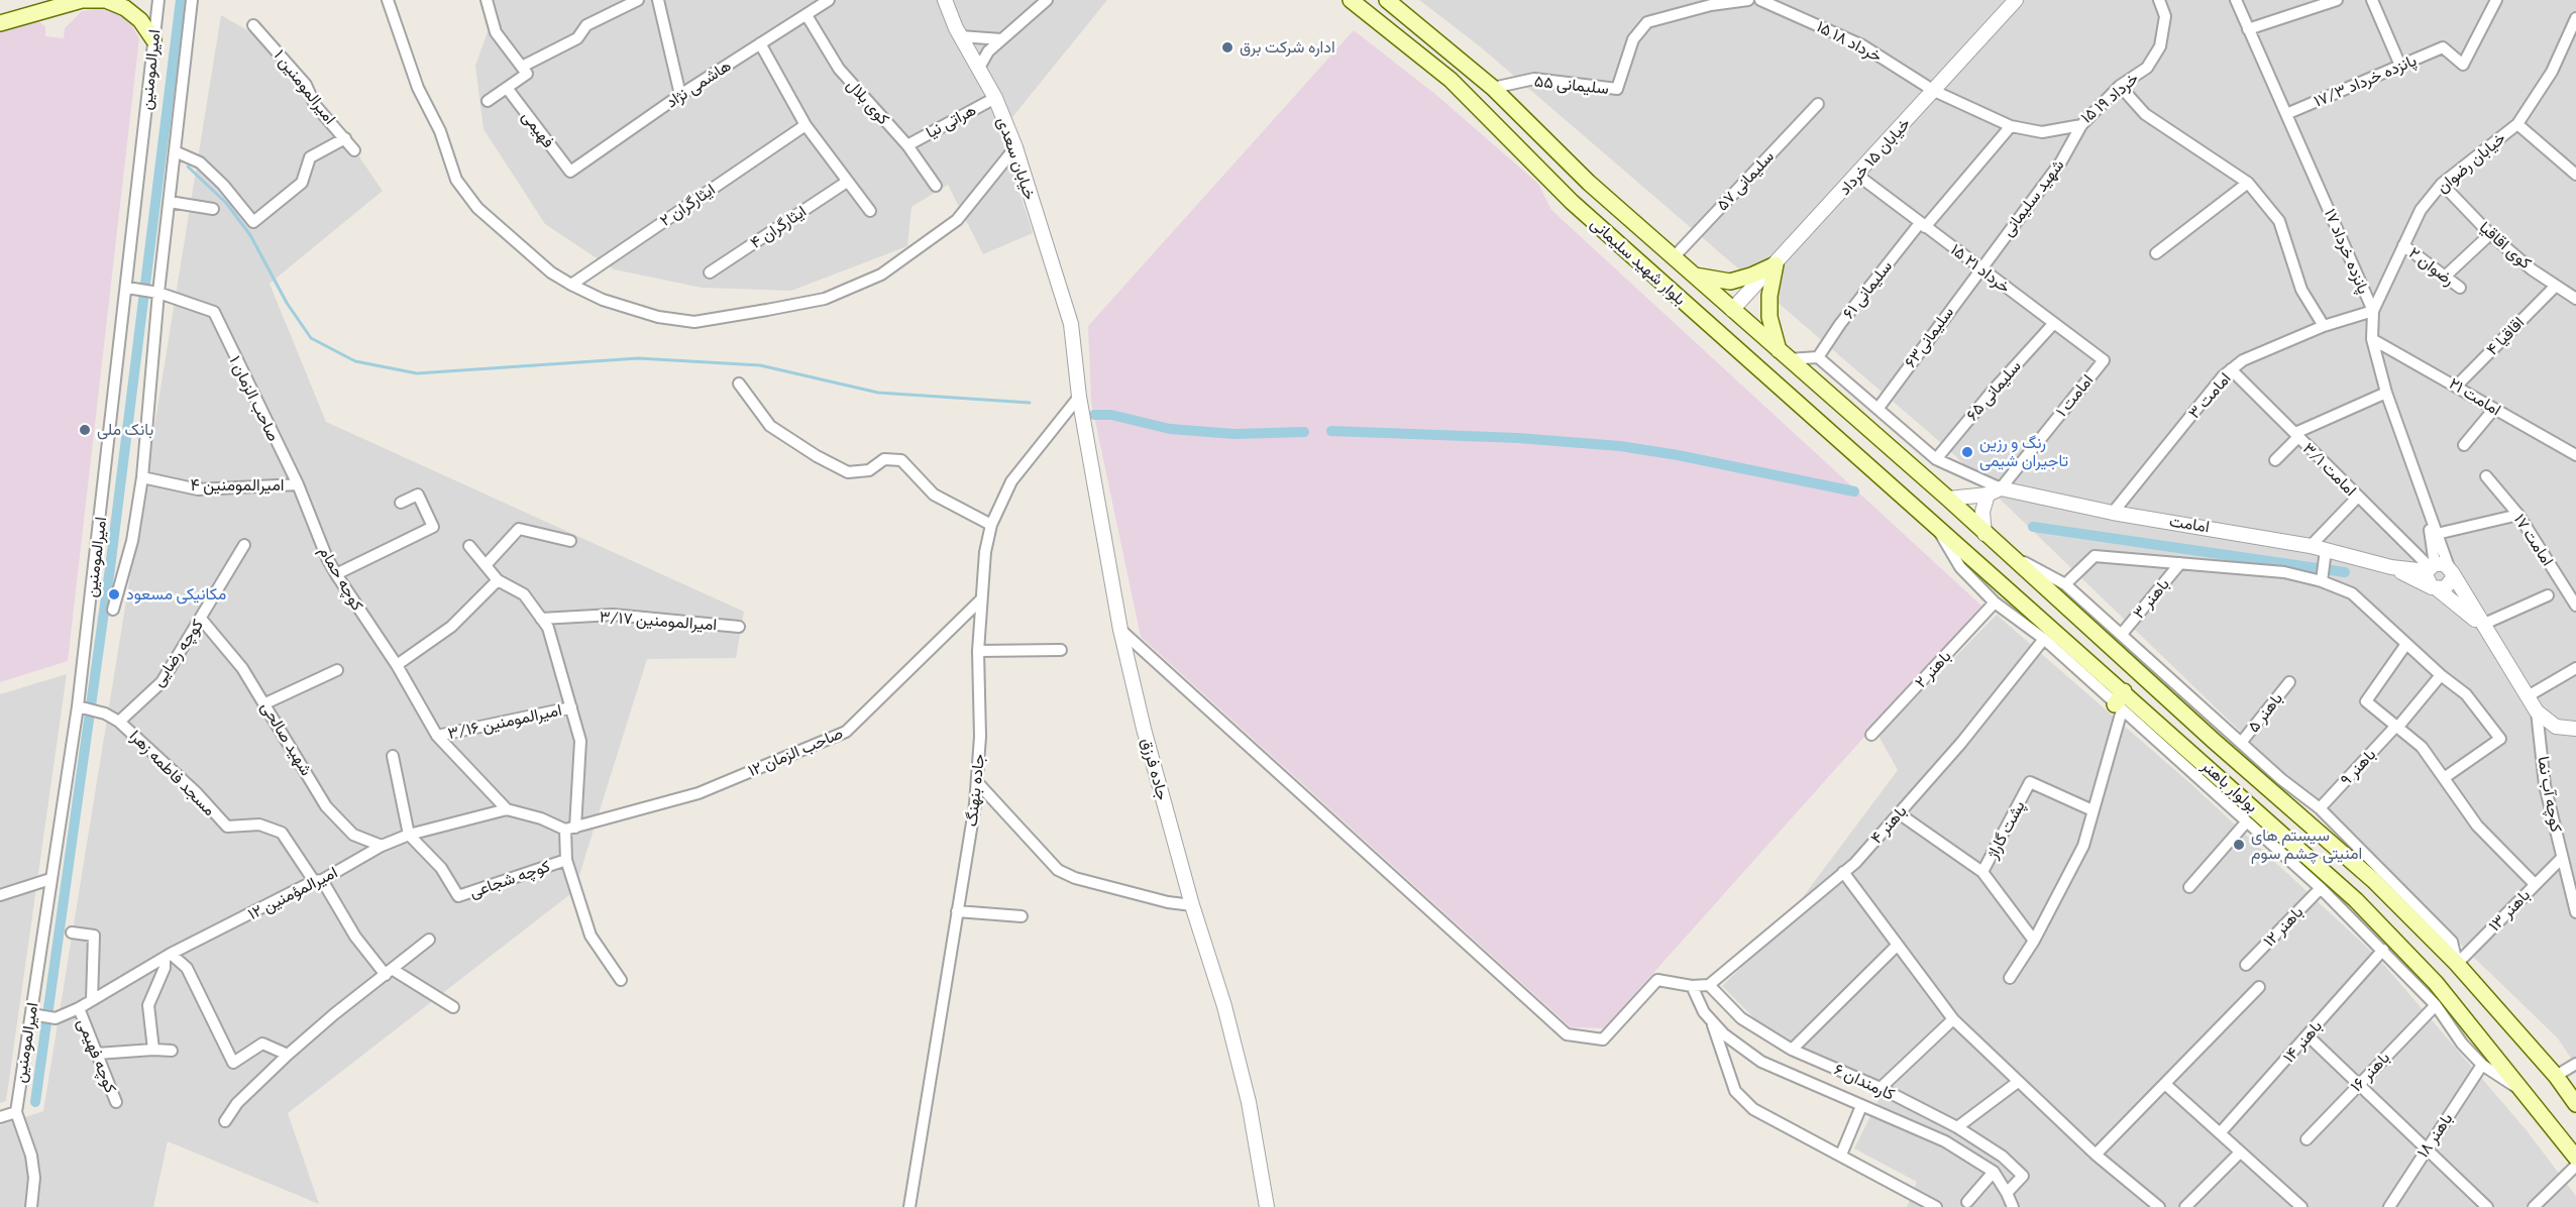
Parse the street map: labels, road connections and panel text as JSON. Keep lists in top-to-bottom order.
{
  "streets": {
    "main road": ["بلوار شهید سلیمانی", "بولوار باهنر"],
    "street": [
      "۱۵ خرداد ۱۸",
      "امیرالمومنین",
      "پانزده خرداد ۱۷/۳",
      "هاشمی نژاد",
      "سلیمانی ۵۵",
      "امیرالمومنین ۱",
      "۱۵ خرداد ۱۹",
      "کوی بلال",
      "هراتی نیا",
      "فهیمی",
      "خیابان ۱۵ خرداد",
      "خیابان سعدی",
      "خیابان رضوان",
      "سلیمانی ۵۷",
      "شهید سلیمانی",
      "ایثارگران ۲",
      "ایثارگران ۴",
      "کوی اقاقیا",
      "پانزده خرداد ۱۷",
      "رضوان ۲",
      "۱۵ خرداد ۲١",
      "سلیمانی ۶۱",
      "اقاقیا ۴",
      "سلیمانی۶۳",
      "سلیمانی ۶۵",
      "امامت ۱",
      "امامت ۳",
      "امامت ۲۱",
      "صاحب الزمان ۱",
      "امامت ۳/۱",
      "امیرالمومنین ۴",
      "امامت",
      "امامت ۱۷",
      "کوچه حمام",
      "باهنر ۳",
      "امیرالمومنین ۳/۱۷",
      "کوچه رضایی",
      "باهنر ۲",
      "باهنر ۵",
      "امیرالمومنین ۳/۱۶",
      "شهید صالحی",
      "صاحب الزمان ۱۲",
      "باهنر ۹",
      "جاده فرزق",
      "مسجد فاطمه زهرا",
      "جاده بنهنگ",
      "کوچه آب نما",
      "باهنر ۴",
      "پشت گاراژ",
      "کوچه شجاعی",
      "امیرالمؤمنین ۱۲",
      "باهنر ۱۳",
      "باهنر ۱۲",
      "باهنر ۱۴",
      "کوچه فهیمی",
      "باهنر ۱۶",
      "کارمندان ۶",
      "باهنر ۱۸"
    ]
  },
  "crossings": [
    ["۱۵ خرداد ۱۸", "۱۵ خرداد ۱۹"],
    ["۱۵ خرداد ۱۸", "خیابان ۱۵ خرداد"],
    ["امیرالمومنین", "مسجد فاطمه زهرا"],
    ["امیرالمومنین", "امیرالمؤمنین ۱۲"],
    ["پانزده خرداد ۱۷/۳", "پانزده خرداد ۱۷"],
    ["هاشمی نژاد", "کوی بلال"],
    ["هاشمی نژاد", "فهیمی"],
    ["سلیمانی ۵۵", "بلوار شهید سلیمانی"],
    ["۱۵ خرداد ۱۹", "خیابان ۱۵ خرداد"],
    ["۱۵ خرداد ۱۹", "شهید سلیمانی"],
    ["۱۵ خرداد ۱۹", "سلیمانی ۶۱"],
    ["کوی بلال", "هراتی نیا"],
    ["هراتی نیا", "خیابان سعدی"],
    ["خیابان ۱۵ خرداد", "بلوار شهید سلیمانی"],
    ["خیابان ۱۵ خرداد", "۱۵ خرداد ۲١"],
    ["خیابان سعدی", "جاده فرزق"],
    ["خیابان رضوان", "کوی اقاقیا"],
    ["خیابان رضوان", "پانزده خرداد ۱۷"],
    ["خیابان رضوان", "رضوان ۲"],
    ["خیابان رضوان", "امامت ۳"],
    ["سلیمانی ۵۷", "بلوار شهید سلیمانی"],
    ["شهید سلیمانی", "۱۵ خرداد ۲١"],
    ["شهید سلیمانی", "سلیمانی۶۳"],
    ["کوی اقاقیا", "اقاقیا ۴"],
    ["پانزده خرداد ۱۷", "امامت ۳"],
    ["پانزده خرداد ۱۷", "امامت ۲۱"],
    ["پانزده خرداد ۱۷", "امامت ۳/۱"],
    ["پانزده خرداد ۱۷", "امامت"],
    ["بلوار شهید سلیمانی", "امامت"],
    ["بلوار شهید سلیمانی", "بولوار باهنر"],
    ["۱۵ خرداد ۲١", "سلیمانی ۶۱"],
    ["۱۵ خرداد ۲١", "سلیمانی۶۳"],
    ["۱۵ خرداد ۲١", "سلیمانی ۶۵"],
    ["۱۵ خرداد ۲١", "امامت ۱"],
    ["اقاقیا ۴", "امامت ۲۱"],
    ["امامت ۱", "امامت"],
    ["امامت ۳", "امامت ۳/۱"],
    ["امامت ۳", "امامت"],
    ["صاحب الزمان ۱", "امیرالمومنین ۴"],
    ["صاحب الزمان ۱", "کوچه حمام"],
    ["امامت ۳/۱", "امامت"],
    ["امیرالمومنین ۴", "کوچه حمام"],
    ["امامت", "بولوار باهنر"],
    ["امامت", "کوچه آب نما"],
    ["کوچه رضایی", "شهید صالحی"],
    ["کوچه رضایی", "مسجد فاطمه زهرا"],
    ["شهید صالحی", "امیرالمؤمنین ۱۲"],
    ["صاحب الزمان ۱۲", "جاده بنهنگ"],
    ["صاحب الزمان ۱۲", "امیرالمؤمنین ۱۲"],
    ["جاده فرزق", "جاده بنهنگ"],
    ["مسجد فاطمه زهرا", "امیرالمؤمنین ۱۲"],
    ["بولوار باهنر", "باهنر ۱۳"],
    ["کوچه آب نما", "باهنر ۱۳"],
    ["باهنر ۴", "کارمندان ۶"],
    ["کوچه شجاعی", "امیرالمؤمنین ۱۲"],
    ["امیرالمؤمنین ۱۲", "کوچه فهیمی"]
  ],
  "places": [
    "اداره شرکت برق",
    "بانک ملی",
    "رنگ و رزین تاجیران شیمی",
    "مکانیکی مسعود",
    "سیستم های امنیتی چشم سوم"
  ]
}
